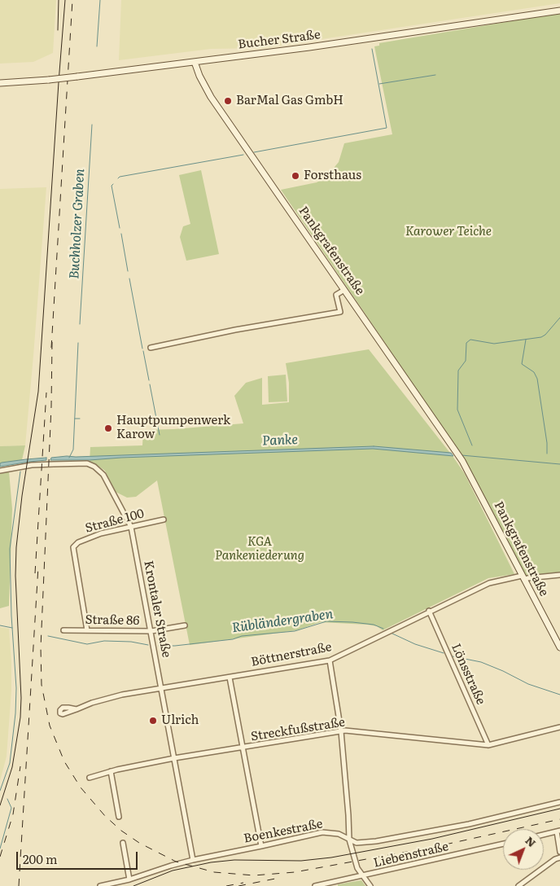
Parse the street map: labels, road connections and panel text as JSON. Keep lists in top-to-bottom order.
{
  "streets": {
    "main road": ["Bucher Straße", "Pankgrafenstraße"],
    "street": [
      "Straße 100",
      "Krontaler Straße",
      "Straße 86",
      "Böttnerstraße",
      "Lönsstraße",
      "Streckfußstraße",
      "Boenkestraße",
      "Liebenstraße"
    ]
  },
  "crossings": [
    ["Bucher Straße", "Pankgrafenstraße"],
    ["Pankgrafenstraße", "Böttnerstraße"],
    ["Straße 100", "Krontaler Straße"],
    ["Straße 100", "Straße 86"],
    ["Krontaler Straße", "Straße 86"],
    ["Krontaler Straße", "Böttnerstraße"],
    ["Krontaler Straße", "Streckfußstraße"],
    ["Krontaler Straße", "Boenkestraße"],
    ["Böttnerstraße", "Lönsstraße"],
    ["Lönsstraße", "Streckfußstraße"]
  ],
  "water": ["Buchholzer Graben", "Panke", "Rübländergraben"],
  "parks": ["Karower Teiche", "KGA Pankeniederung"],
  "places": [
    "BarMal Gas GmbH",
    "Forsthaus",
    "Hauptpumpenwerk Karow",
    "Ulrich"
  ],
  "scale_bar": "200 m",
  "north": "top right"
}
